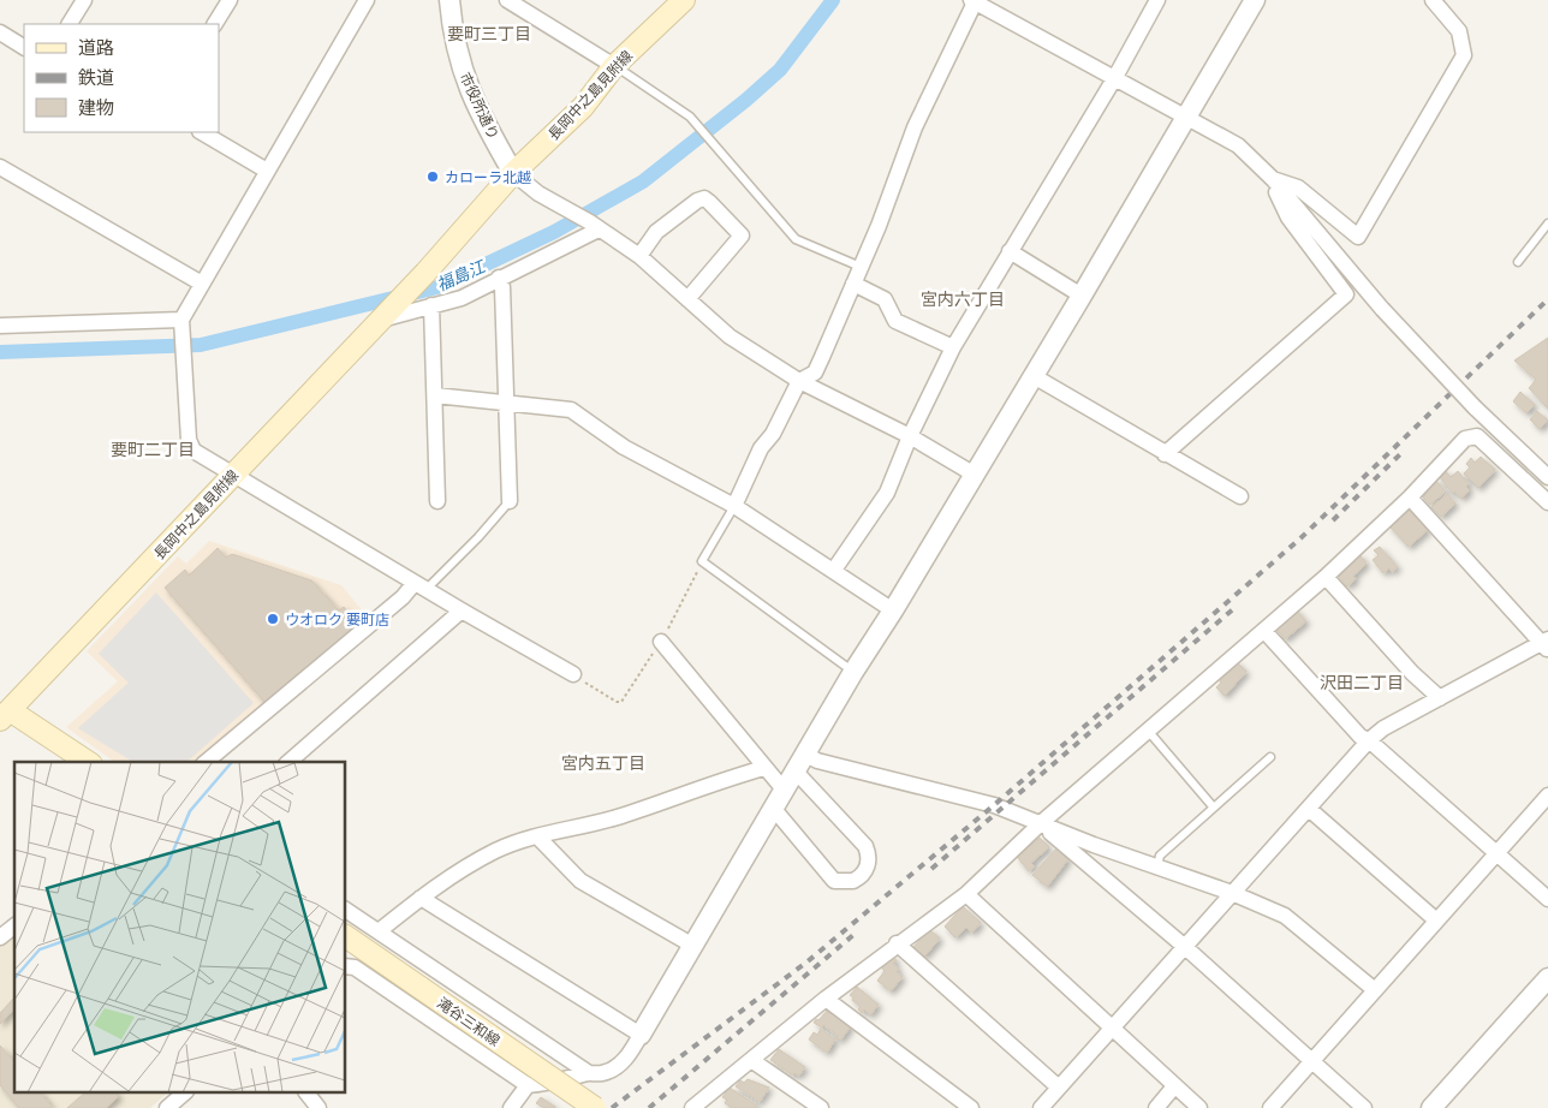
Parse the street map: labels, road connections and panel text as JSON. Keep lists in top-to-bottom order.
{
  "streets": {
    "main road": ["長岡中之島見附線", "滝谷三和線"],
    "street": ["市役所通り"]
  },
  "crossings": [
    ["長岡中之島見附線", "市役所通り"]
  ],
  "districts": [
    "要町三丁目",
    "宮内六丁目",
    "要町二丁目",
    "沢田二丁目",
    "宮内五丁目"
  ],
  "water": ["福島江"],
  "places": ["カローラ北越", "ウオロク 要町店"],
  "legend": ["道路", "鉄道", "建物"]
}
